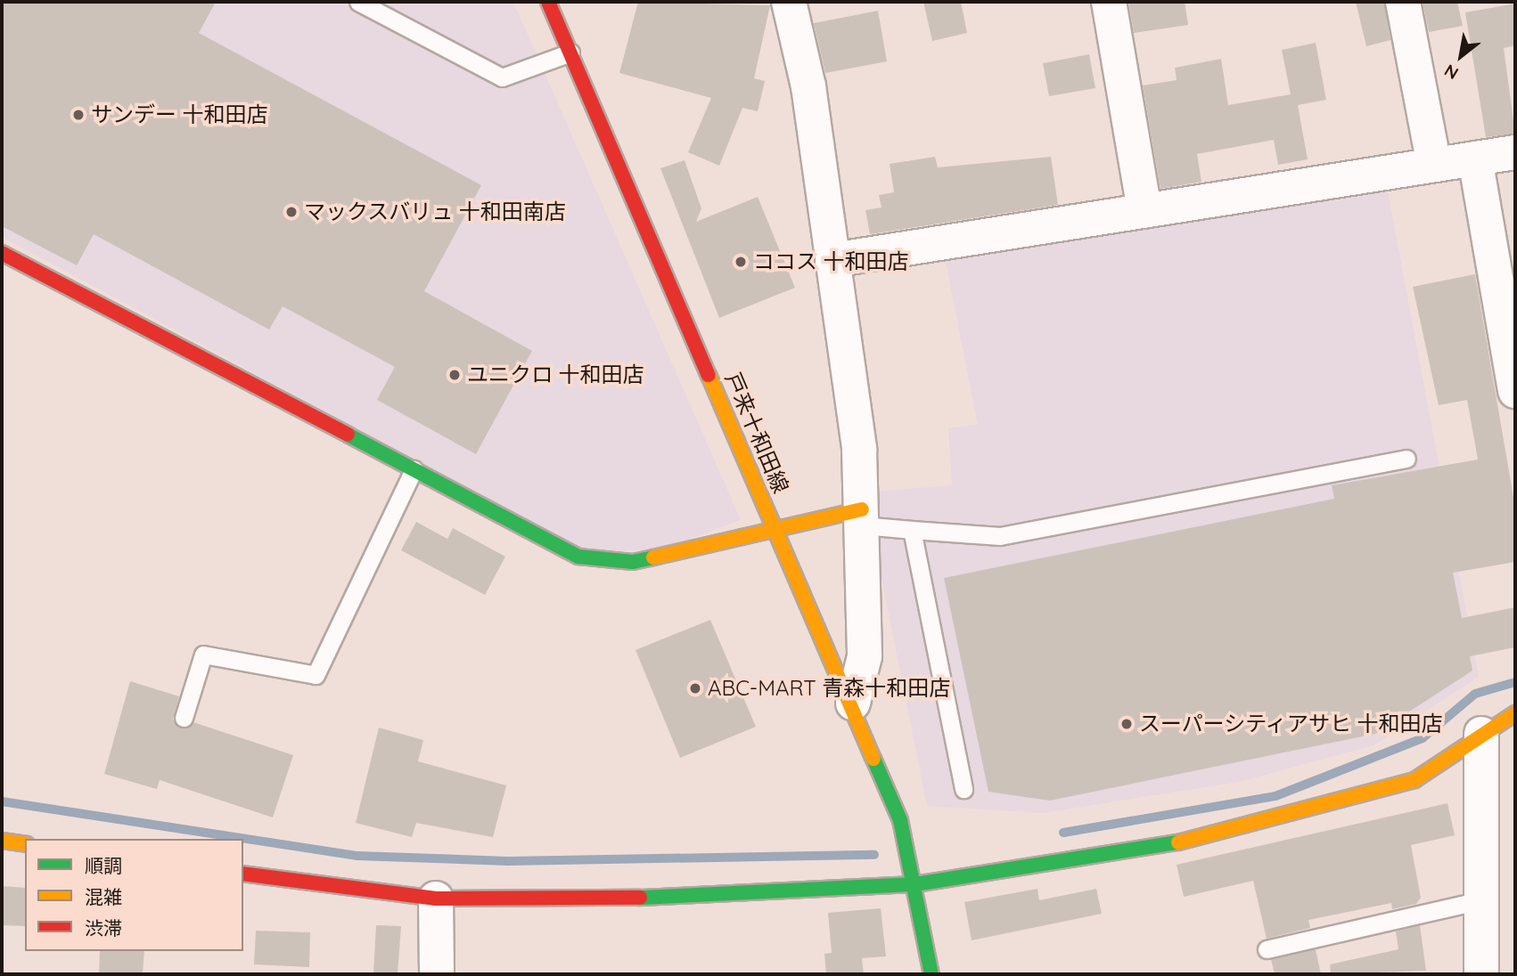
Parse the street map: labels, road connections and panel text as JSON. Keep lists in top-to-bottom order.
{
  "streets": {
    "street": ["戸来十和田線"]
  },
  "places": [
    "サンデー 十和田店",
    "マックスバリュ 十和田南店",
    "ココス 十和田店",
    "ユニクロ 十和田店",
    "ABC-MART 青森十和田店",
    "スーパーシティアサヒ 十和田店"
  ],
  "legend": ["順調", "混雑", "渋滞"],
  "north": "bottom left"
}
